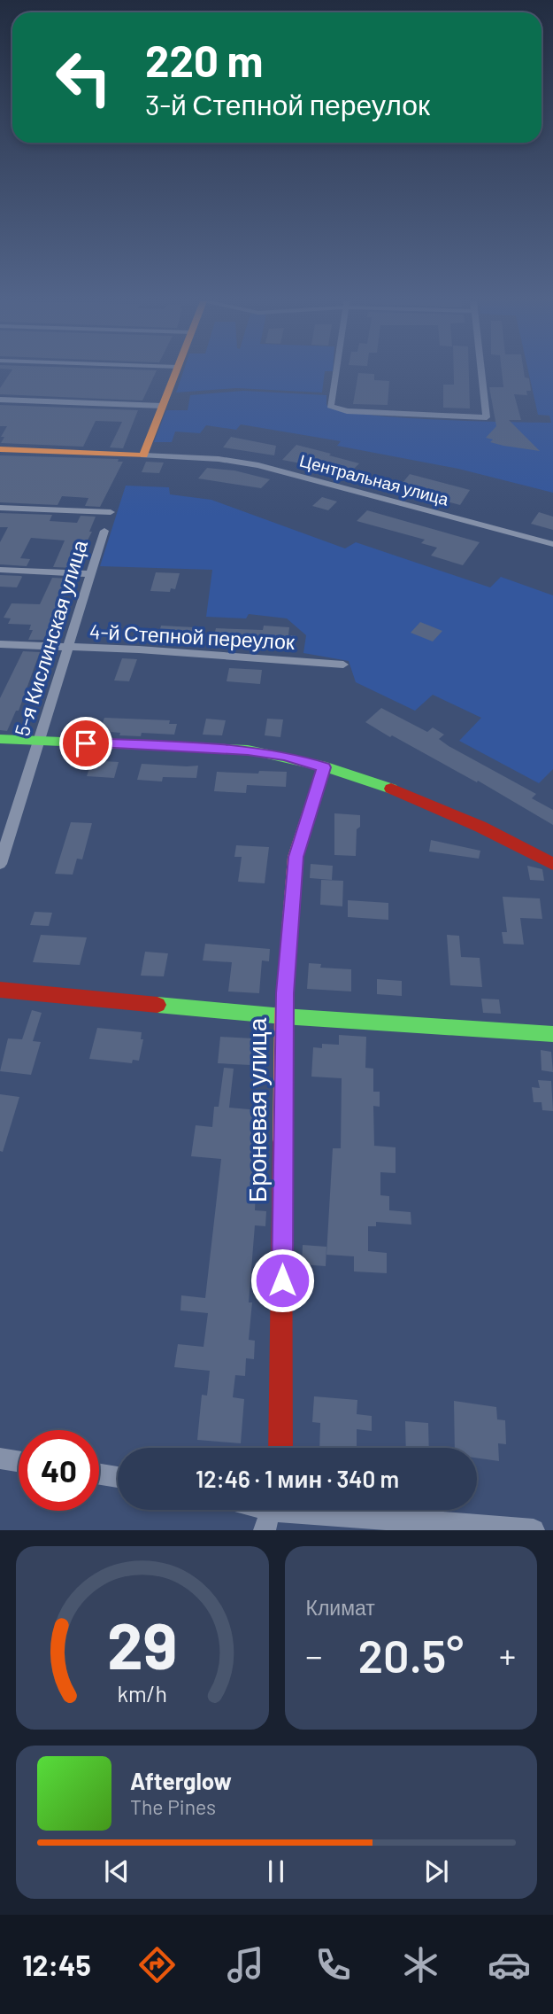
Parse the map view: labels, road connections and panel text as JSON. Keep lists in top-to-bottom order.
{
  "streets": {
    "street": [
      "Центральная улица",
      "4-й Степной переулок",
      "5-я Кислинская улица",
      "Броневая улица"
    ]
  },
  "crossings": [
    ["4-й Степной переулок", "5-я Кислинская улица"]
  ],
  "page": {
    "turn": ["220 m", "3-й Степной переулок"],
    "limit": "40",
    "trip": "12:46 · 1 мин · 340 m",
    "tile": "Климат",
    "heat": ["−", "20.5°", "+"],
    "song": ["Afterglow", "The Pines"],
    "tabs": "12:45",
    "gauge": ["29", "km/h"]
  }
}
